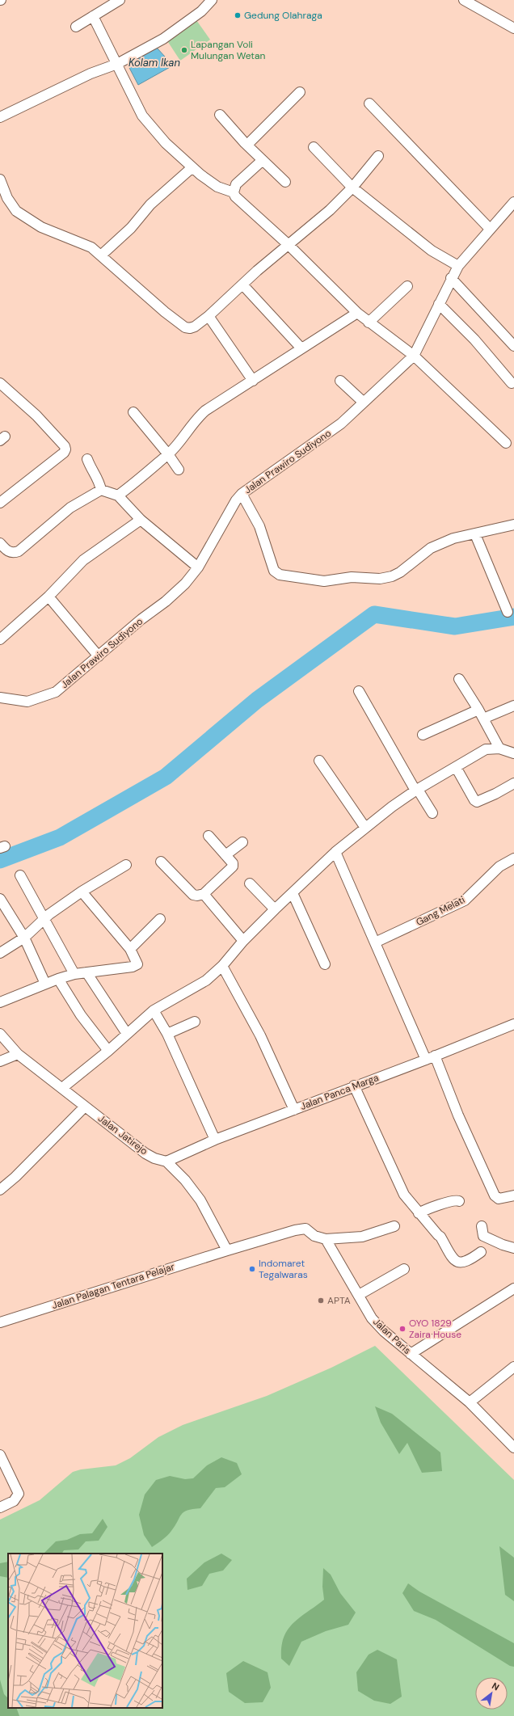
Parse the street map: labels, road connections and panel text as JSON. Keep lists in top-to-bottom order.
{
  "streets": {
    "street": [
      "Jalan Prawiro Sudiyono",
      "Gang Melati",
      "Jalan Panca Marga",
      "Jalan Jatirejo",
      "Jalan Palagan Tentara Pelajar",
      "Jalan Paris"
    ]
  },
  "crossings": [
    ["Jalan Panca Marga", "Jalan Jatirejo"],
    ["Jalan Jatirejo", "Jalan Palagan Tentara Pelajar"]
  ],
  "water": ["Kolam Ikan"],
  "places": [
    "Gedung Olahraga",
    "Lapangan Voli Mulungan Wetan",
    "Indomaret Tegalwaras",
    "APTA",
    "OYO 1829 Zaira House"
  ],
  "north": "top right"
}
